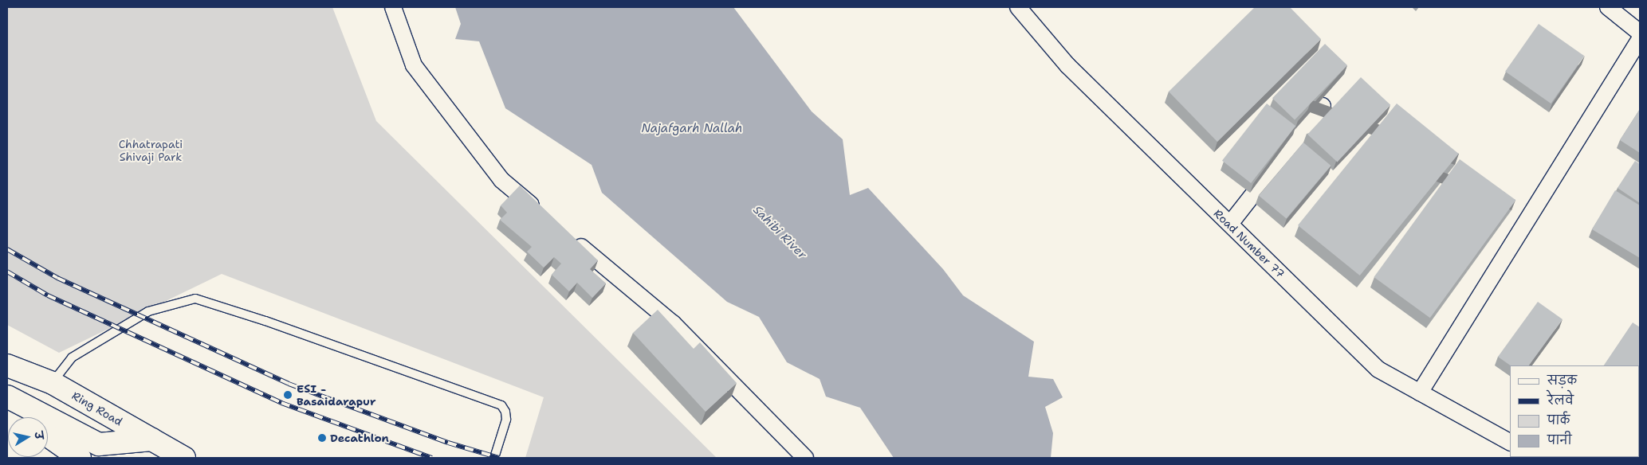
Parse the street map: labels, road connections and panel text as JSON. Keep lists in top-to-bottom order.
{
  "streets": {
    "main road": ["Ring Road"],
    "street": ["Road Number 77"]
  },
  "water": ["Najafgarh Nallah", "Sahibi River"],
  "parks": ["Chhatrapati Shivaji Park"],
  "places": ["ESI - Basaidarapur", "Decathlon"],
  "legend": [
    "सड़क",
    "रेलवे",
    "पार्क",
    "पानी"
  ],
  "north": "right"
}
